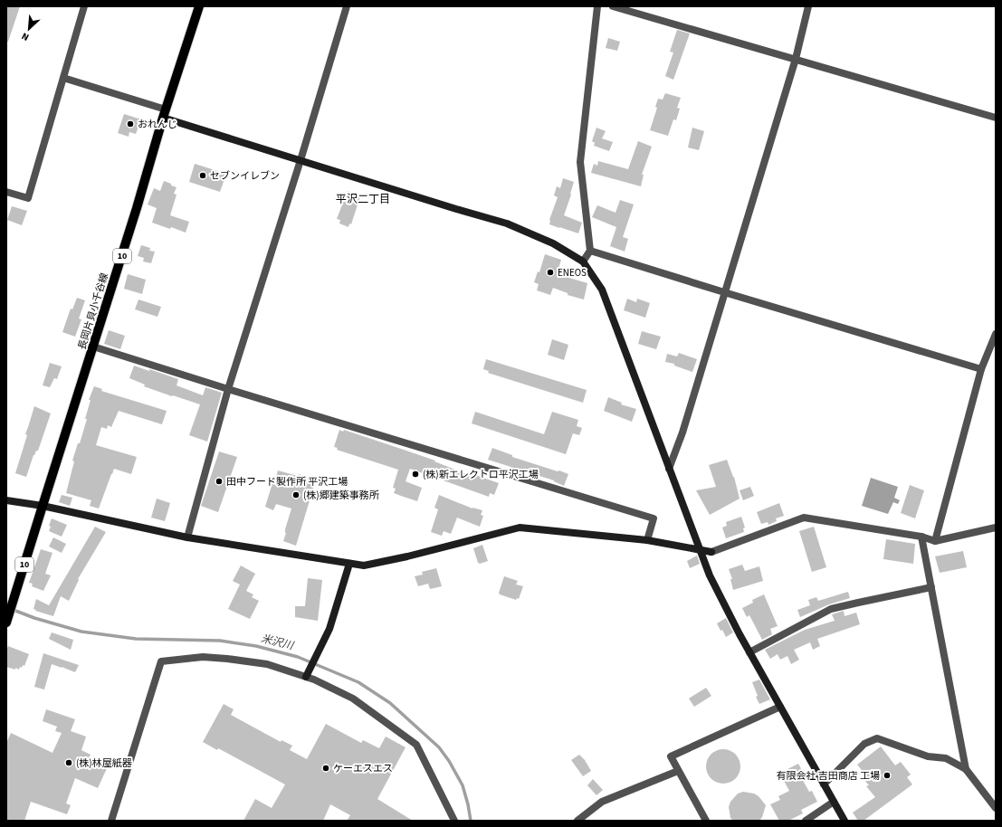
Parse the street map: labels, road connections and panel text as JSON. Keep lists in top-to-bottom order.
{
  "streets": {
    "main road": ["10", "長岡片貝小千谷線"]
  },
  "districts": ["平沢二丁目"],
  "water": ["米沢川"],
  "places": [
    "おれんじ",
    "セブンイレブン",
    "ENEOS",
    "(株)新エレクトロ平沢工場",
    "田中フード製作所 平沢工場",
    "(株)郷建築事務所",
    "(株)林屋紙器",
    "ケーエスエス",
    "有限会社 吉田商店 工場"
  ],
  "north": "bottom left"
}
